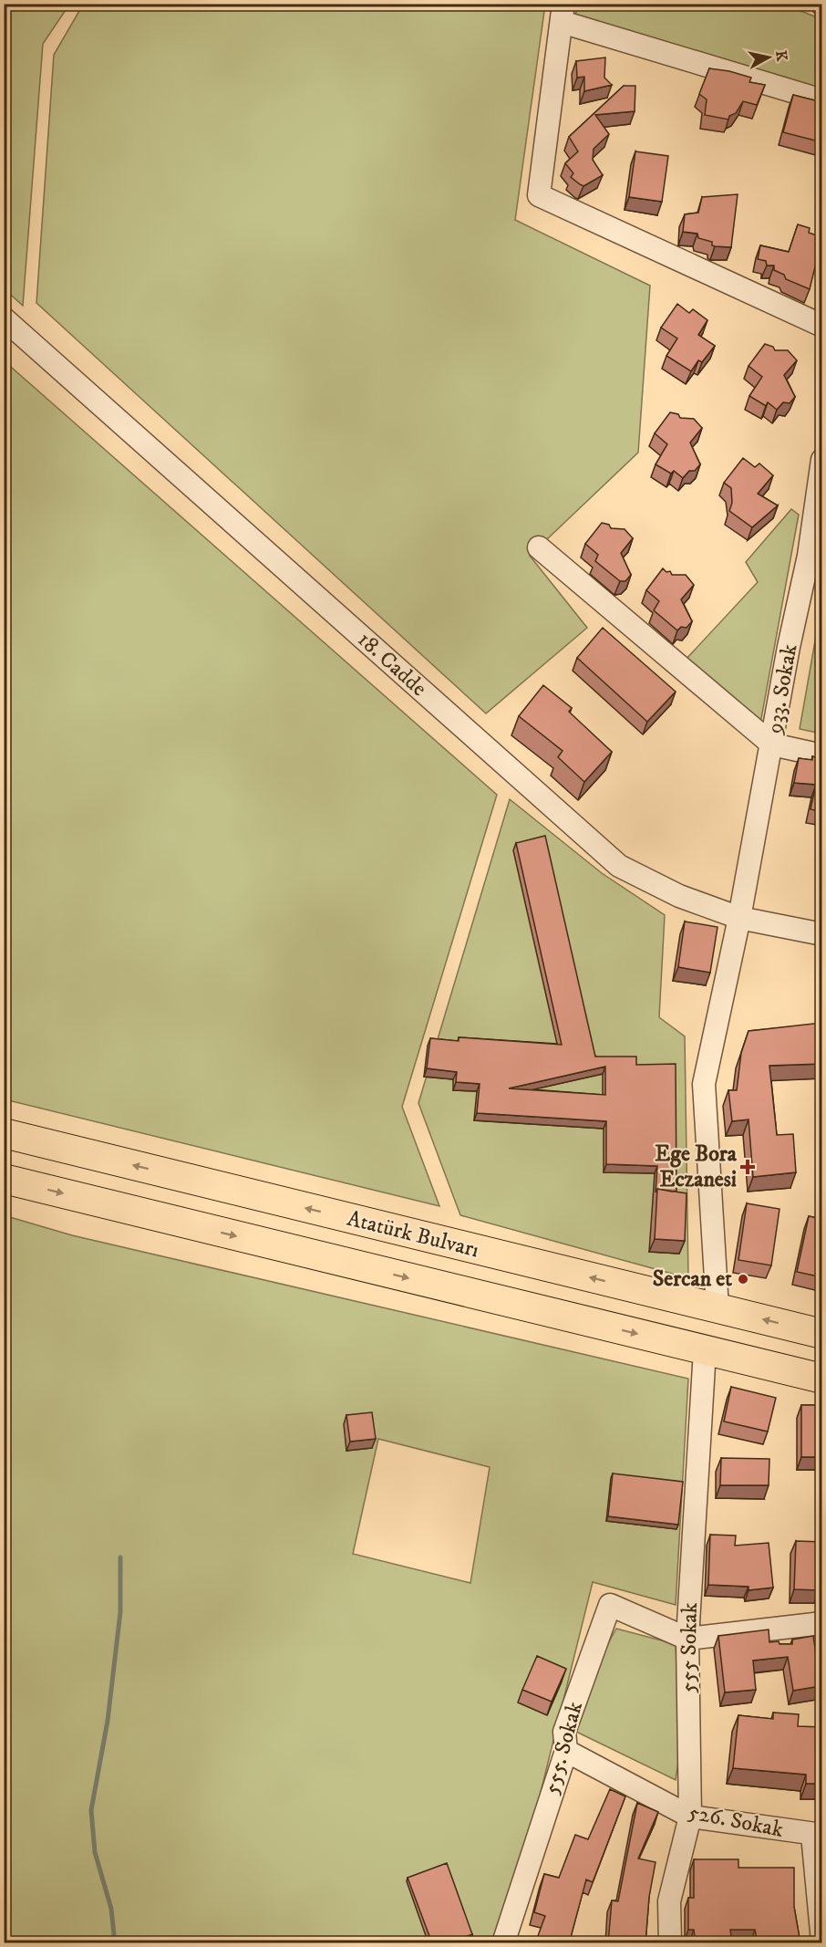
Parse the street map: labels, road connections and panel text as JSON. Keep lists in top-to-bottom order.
{
  "streets": {
    "main road": ["Atatürk Bulvarı"],
    "street": [
      "18. Cadde",
      "933. Sokak",
      "555 Sokak",
      "555. Sokak",
      "526. Sokak"
    ]
  },
  "crossings": [
    ["18. Cadde", "933. Sokak"],
    ["933. Sokak", "Atatürk Bulvarı"],
    ["Atatürk Bulvarı", "555 Sokak"],
    ["555 Sokak", "555. Sokak"],
    ["555 Sokak", "526. Sokak"],
    ["555. Sokak", "526. Sokak"]
  ],
  "places": {
    "health": ["Ege Bora Eczanesi"],
    "other": ["Sercan et"]
  },
  "north": "right"
}
